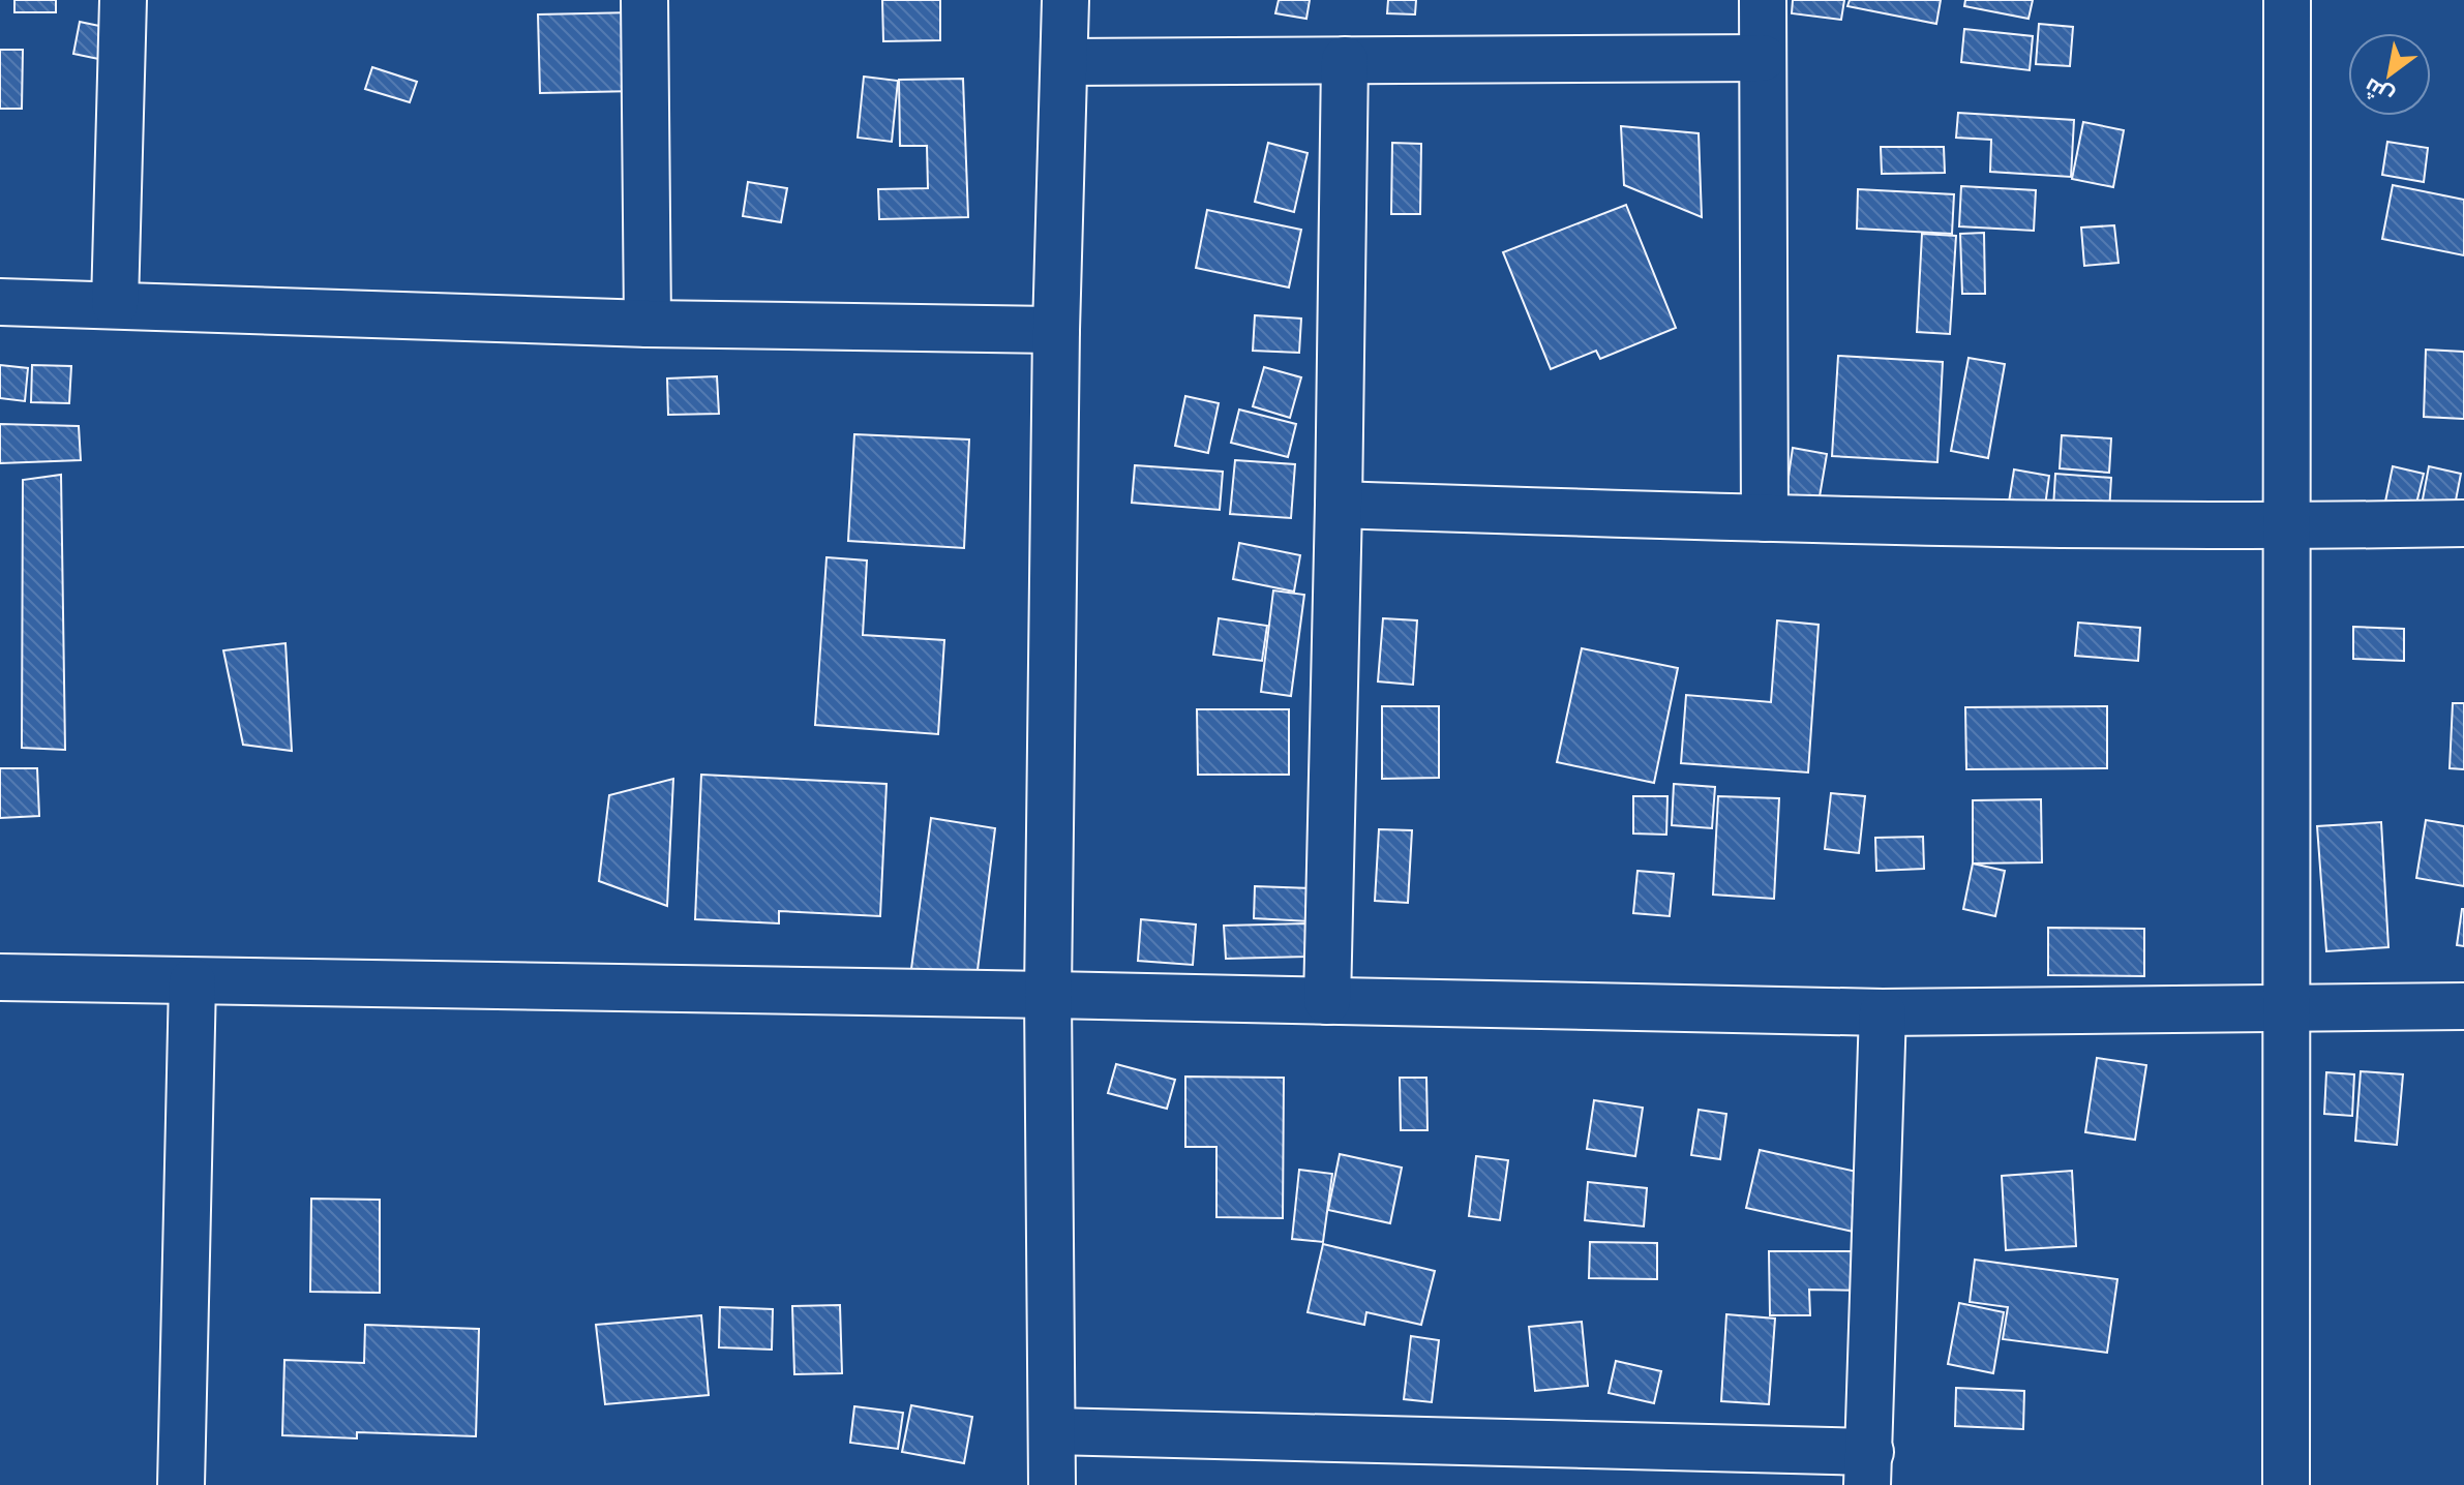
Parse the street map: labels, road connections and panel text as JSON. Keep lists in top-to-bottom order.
{
  "north": "bottom left"
}
